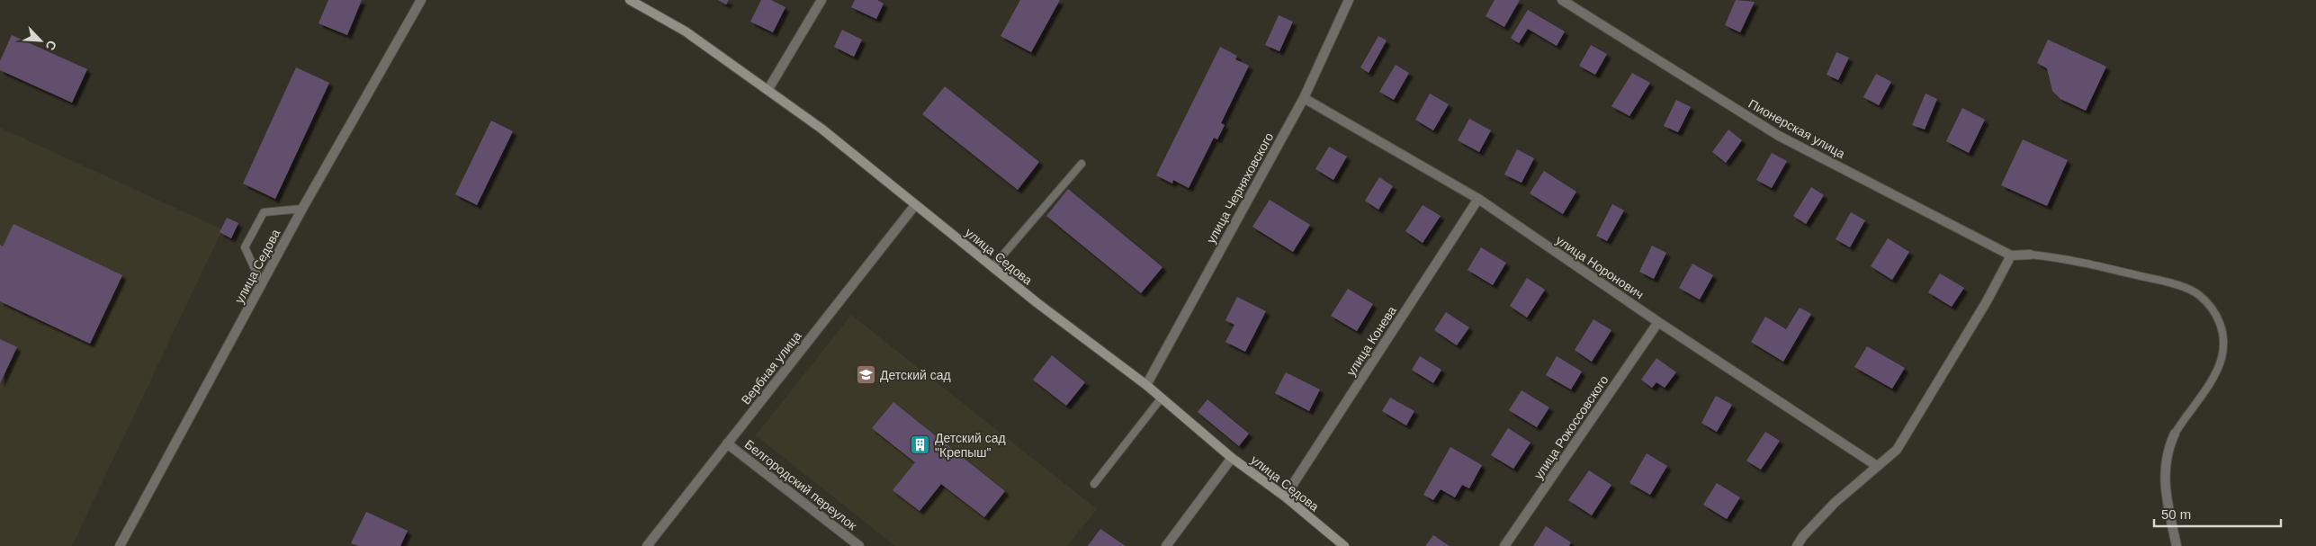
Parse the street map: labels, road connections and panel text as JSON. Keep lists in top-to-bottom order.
{
  "streets": {
    "street": [
      "Пионерская улица",
      "улица Черняховского",
      "улица Седова",
      "улица Норонович",
      "улица Конева",
      "Вербная улица",
      "улица Рокоссовского",
      "Белгородский переулок"
    ]
  },
  "crossings": [
    ["улица Черняховского", "улица Седова"],
    ["улица Черняховского", "улица Норонович"],
    ["улица Седова", "улица Конева"],
    ["улица Седова", "Вербная улица"],
    ["улица Норонович", "улица Конева"],
    ["улица Норонович", "улица Рокоссовского"],
    ["Вербная улица", "Белгородский переулок"]
  ],
  "places": {
    "school or university": ["Детский сад"],
    "building": ["Детский сад \"Крепыш\""]
  },
  "scale_bar": "50 m",
  "north": "bottom right"
}
